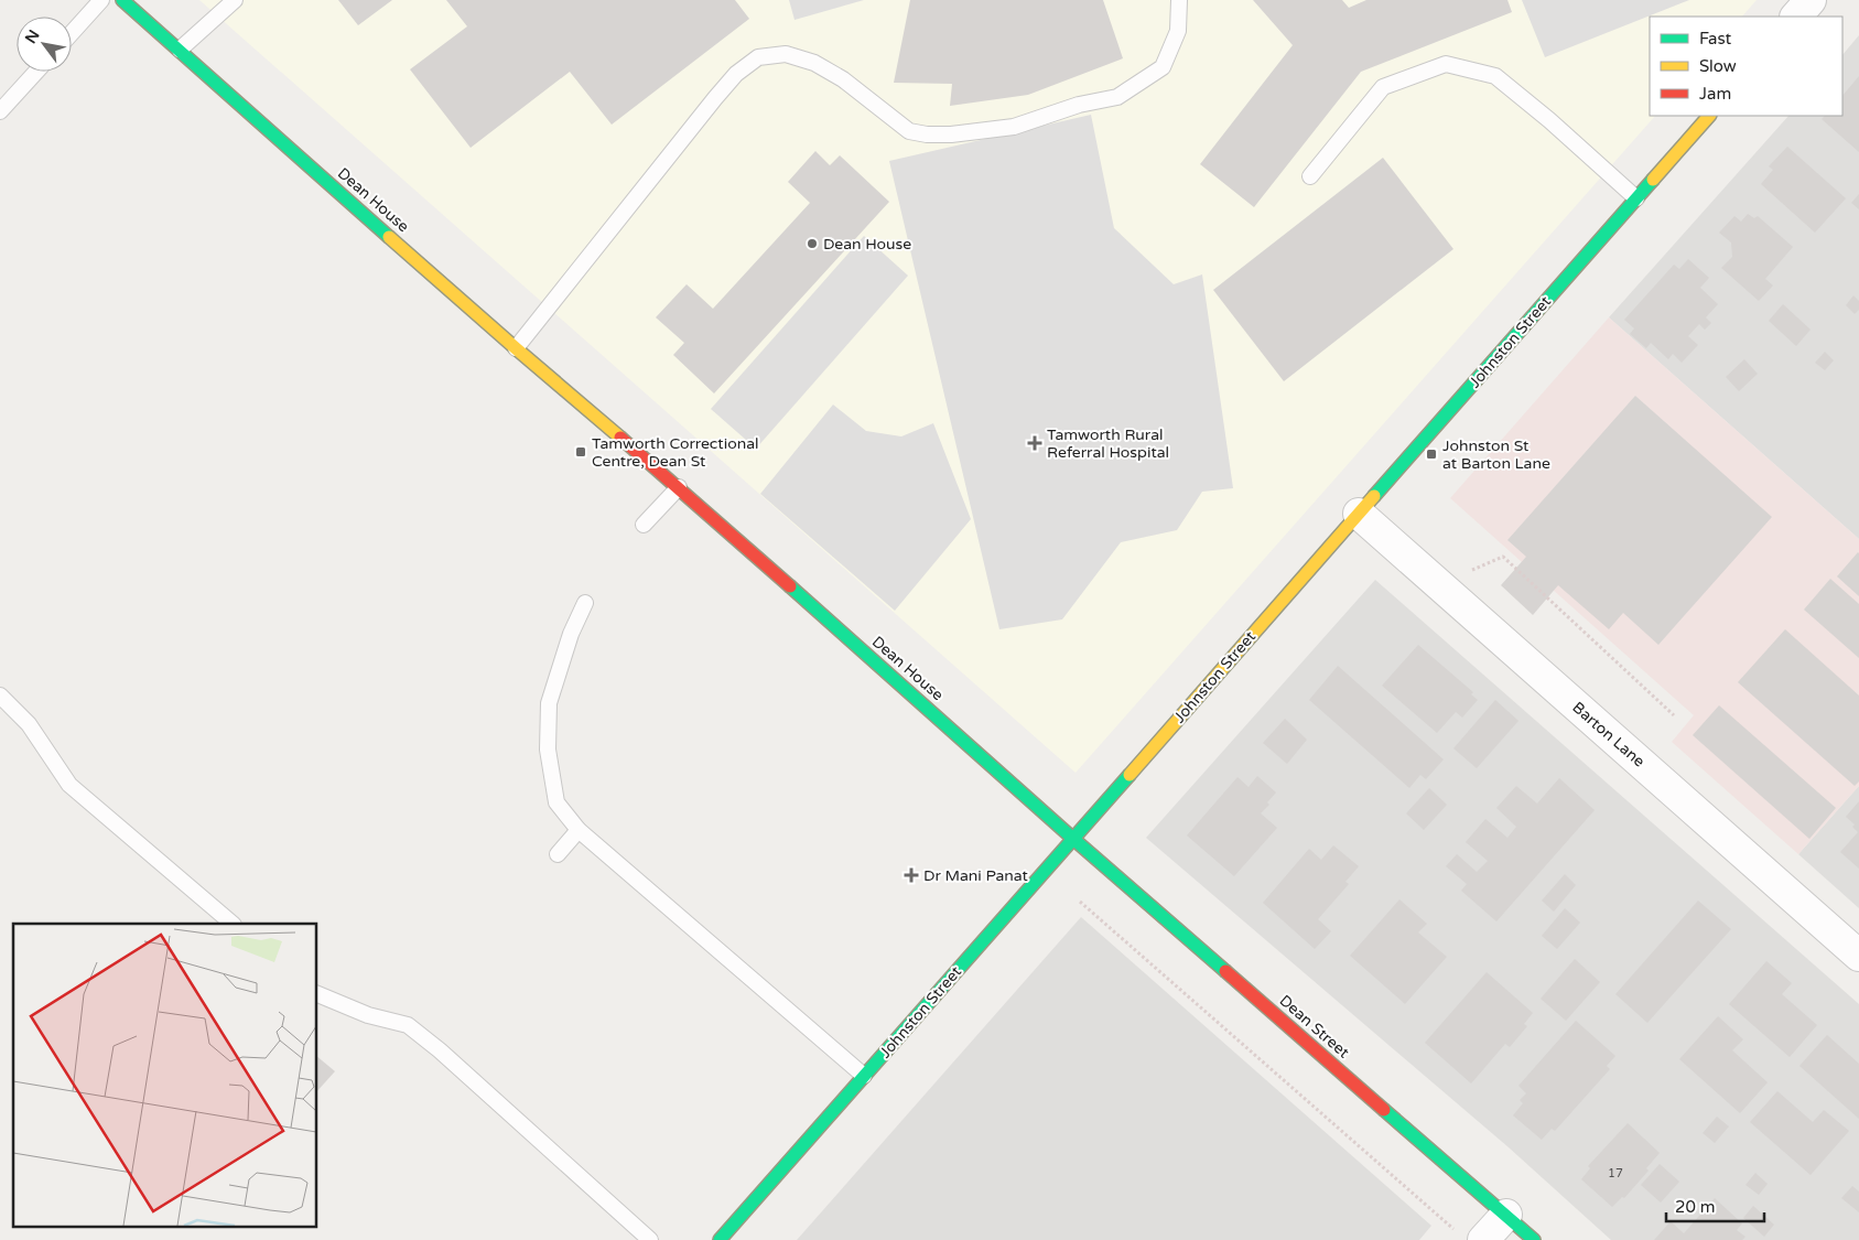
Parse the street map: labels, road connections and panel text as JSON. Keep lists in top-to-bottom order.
{
  "streets": {
    "street": [
      "Dean House",
      "Johnston Street",
      "Barton Lane",
      "Dean Street"
    ]
  },
  "crossings": [
    ["Dean House", "Johnston Street"],
    ["Dean House", "Dean Street"],
    ["Johnston Street", "Barton Lane"],
    ["Johnston Street", "Dean Street"]
  ],
  "places": {
    "other": ["Dean House"],
    "health": ["Tamworth Rural Referral Hospital", "Dr Mani Panat"],
    "transit": ["Tamworth Correctional Centre, Dean St", "Johnston St at Barton Lane"]
  },
  "house_numbers": ["17"],
  "legend": ["Fast", "Slow", "Jam"],
  "scale_bar": "20 m",
  "north": "top left"
}
